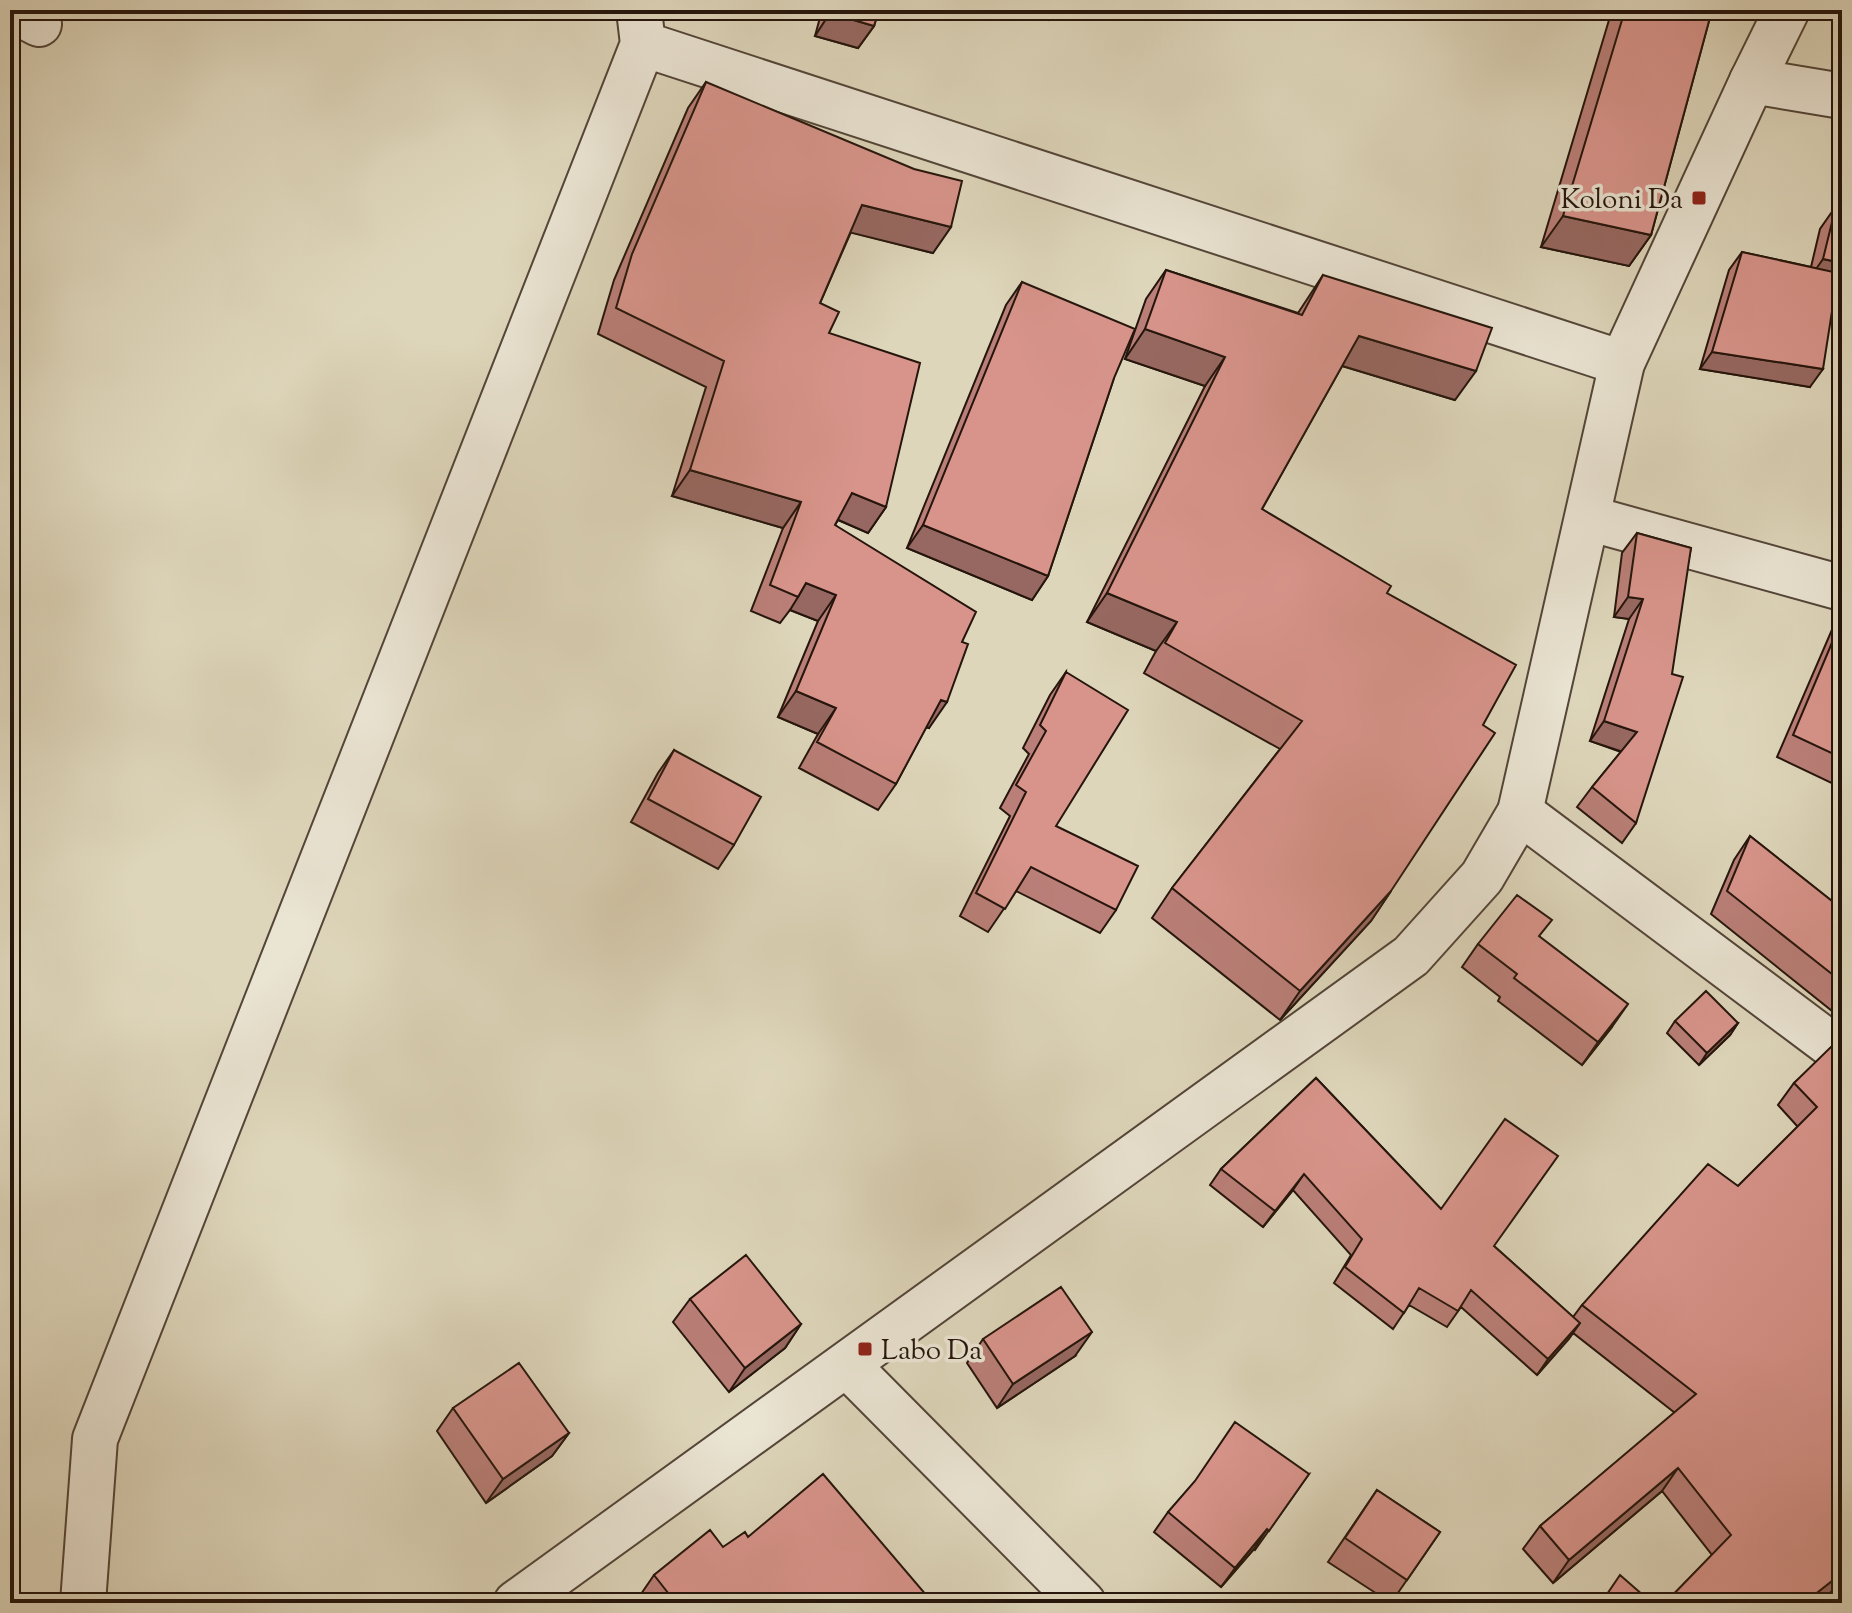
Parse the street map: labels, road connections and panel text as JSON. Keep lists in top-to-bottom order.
{
  "places": {
    "transit": ["Koloni Da", "Labo Da"]
  }
}
